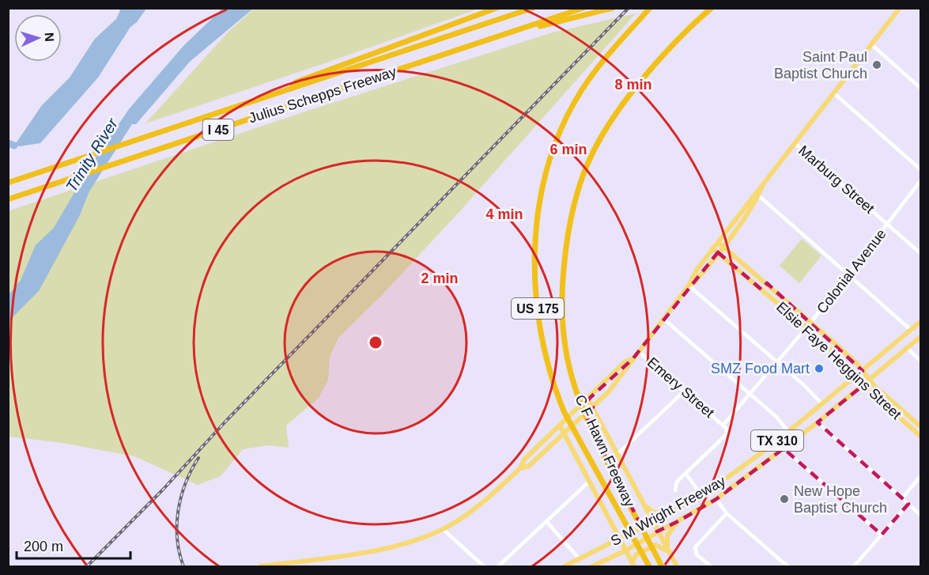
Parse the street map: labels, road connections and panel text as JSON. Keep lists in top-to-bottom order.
{
  "streets": {
    "highway": [
      "Julius Schepps Freeway",
      "I 45",
      "US 175",
      "C F Hawn Freeway"
    ],
    "main road": ["Elsie Faye Heggins Street", "TX 310", "S M Wright Freeway"],
    "street": ["Marburg Street", "Colonial Avenue", "Emery Street"]
  },
  "crossings": [
    ["Marburg Street", "Colonial Avenue"],
    ["Colonial Avenue", "Elsie Faye Heggins Street"],
    ["Colonial Avenue", "Emery Street"],
    ["Elsie Faye Heggins Street", "S M Wright Freeway"],
    ["C F Hawn Freeway", "S M Wright Freeway"]
  ],
  "water": ["Trinity River"],
  "places": ["Saint Paul Baptist Church", "SMZ Food Mart", "New Hope Baptist Church"],
  "scale_bar": "200 m",
  "north": "right",
  "rings": [
    "8 min",
    "6 min",
    "4 min",
    "2 min"
  ]
}
